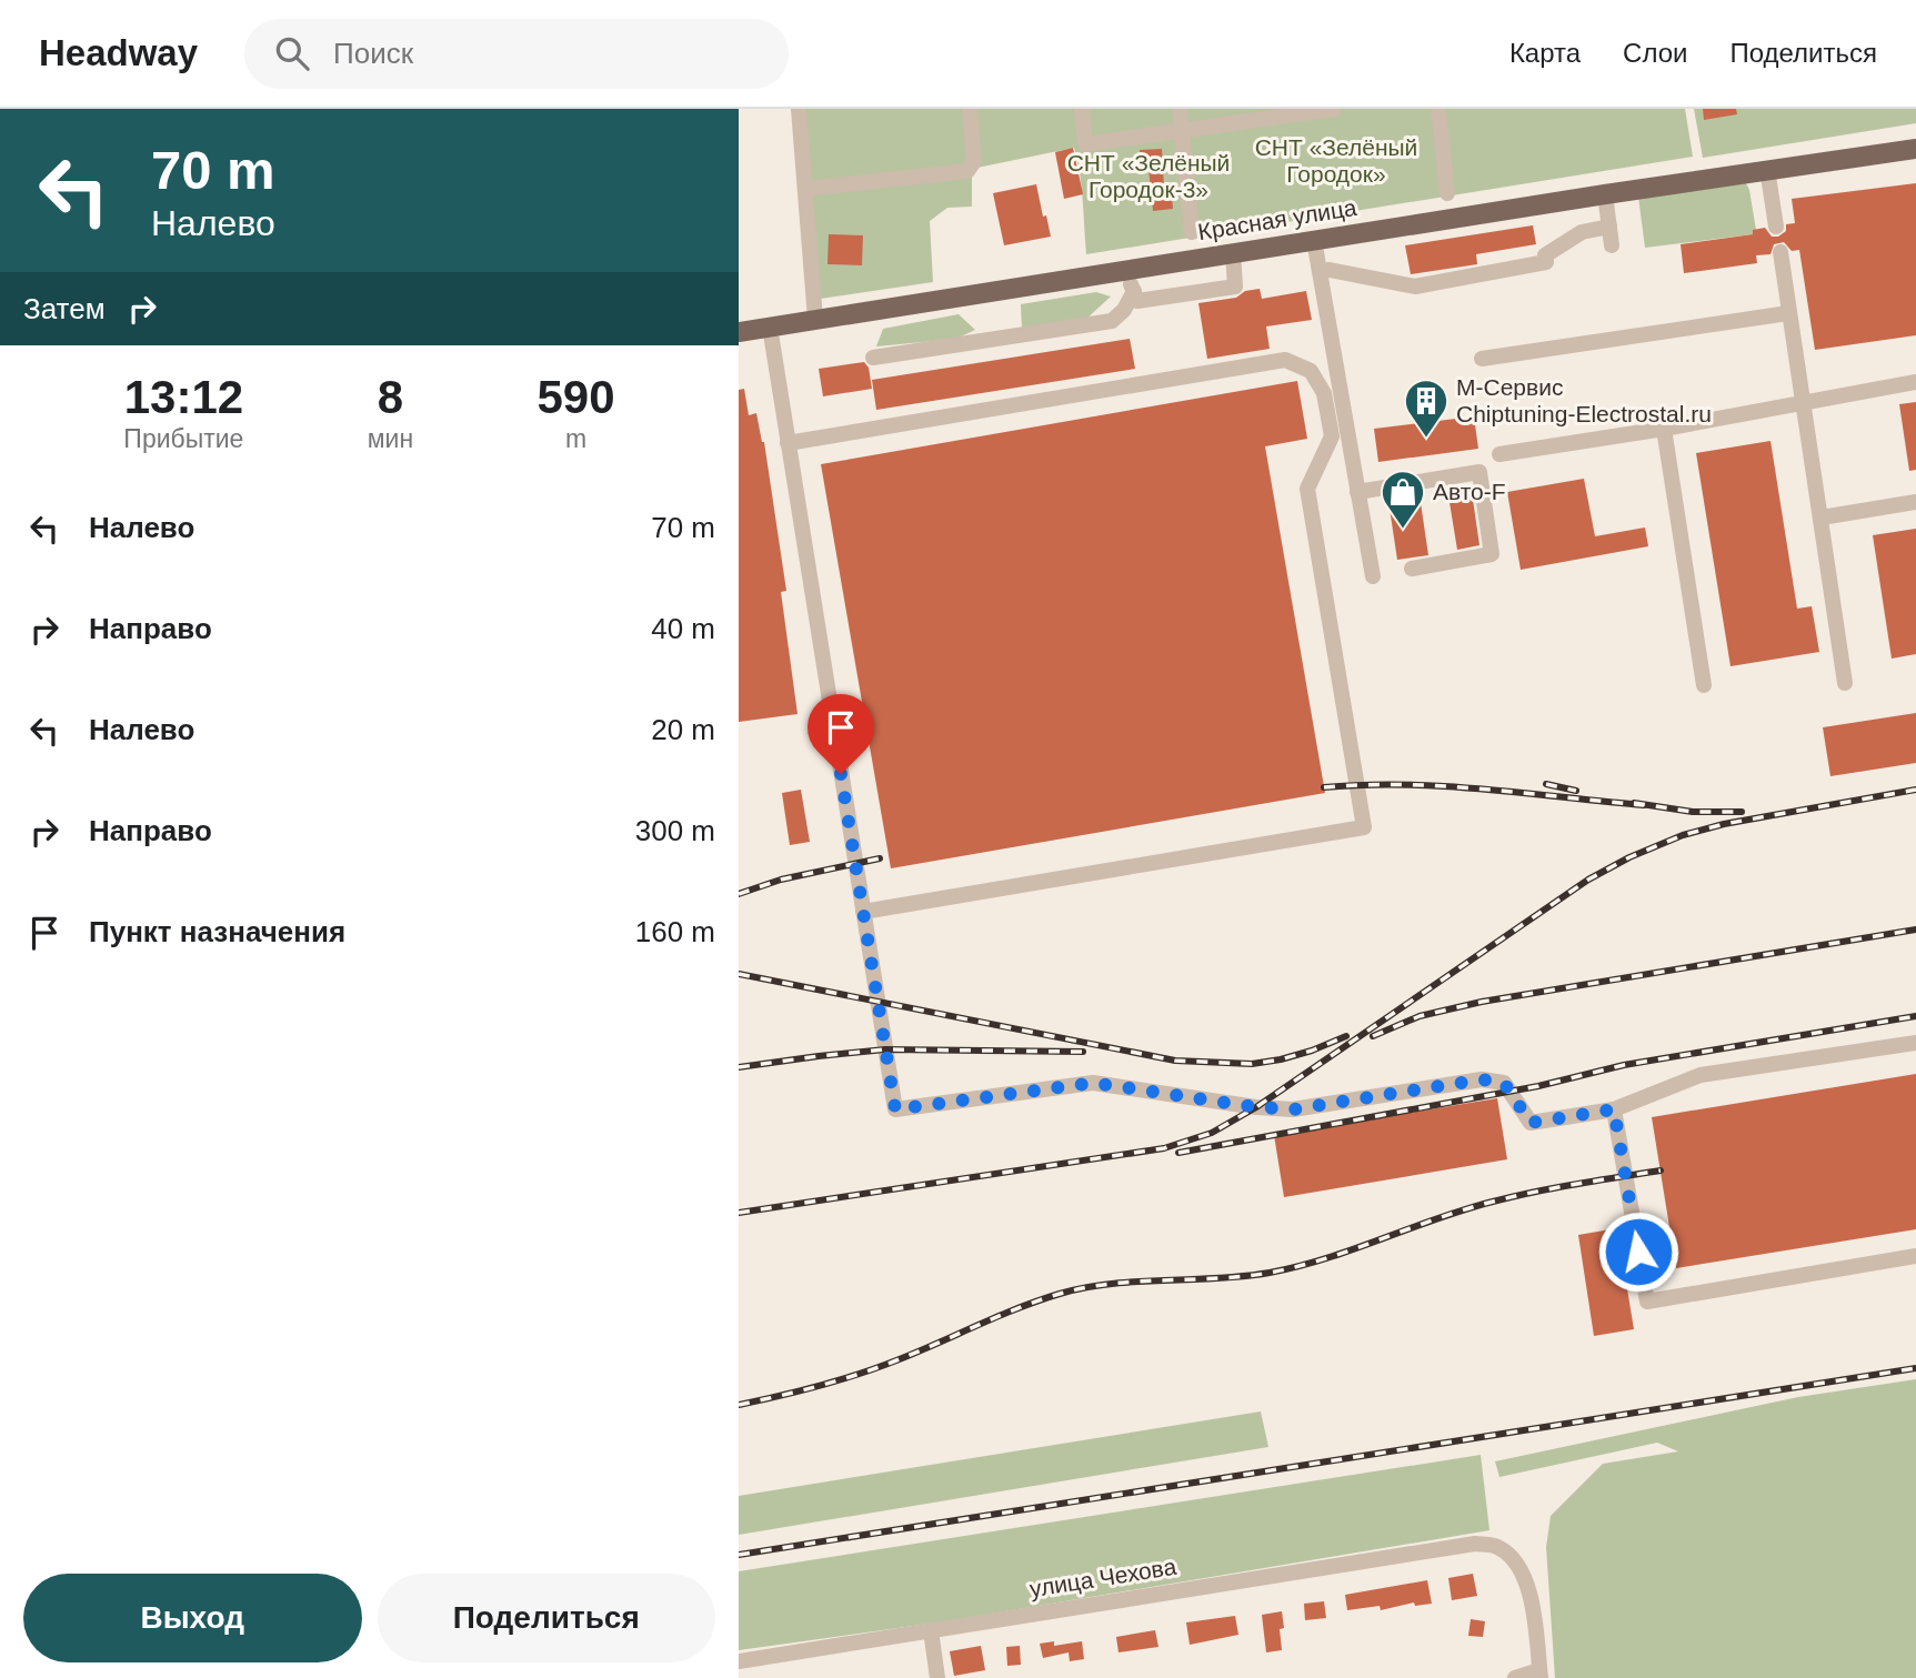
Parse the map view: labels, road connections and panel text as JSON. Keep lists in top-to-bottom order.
{
  "streets": {
    "main road": ["Красная улица"],
    "street": ["улица Чехова"]
  },
  "parks": ["СНТ «Зелёный Городок»", "СНТ «Зелёный Городок-3»"],
  "places": {
    "building": ["M-Сервис Chiptuning-Electrostal.ru"],
    "shop": ["Авто-F"]
  },
  "page": {
    "header": "Headway",
    "search": "Поиск",
    "nav": ["Карта", "Слои", "Поделиться"],
    "turn": ["70 m", "Налево"],
    "then": "Затем",
    "eta": [
      "13:12",
      "Прибытие",
      "8",
      "мин",
      "590",
      "m"
    ],
    "list": [
      {
        "name": "Налево",
        "value": "70 m"
      },
      {
        "name": "Направо",
        "value": "40 m"
      },
      {
        "name": "Налево",
        "value": "20 m"
      },
      {
        "name": "Направо",
        "value": "300 m"
      },
      {
        "name": "Пункт назначения",
        "value": "160 m"
      }
    ],
    "buttons": ["Выход", "Поделиться"]
  }
}
